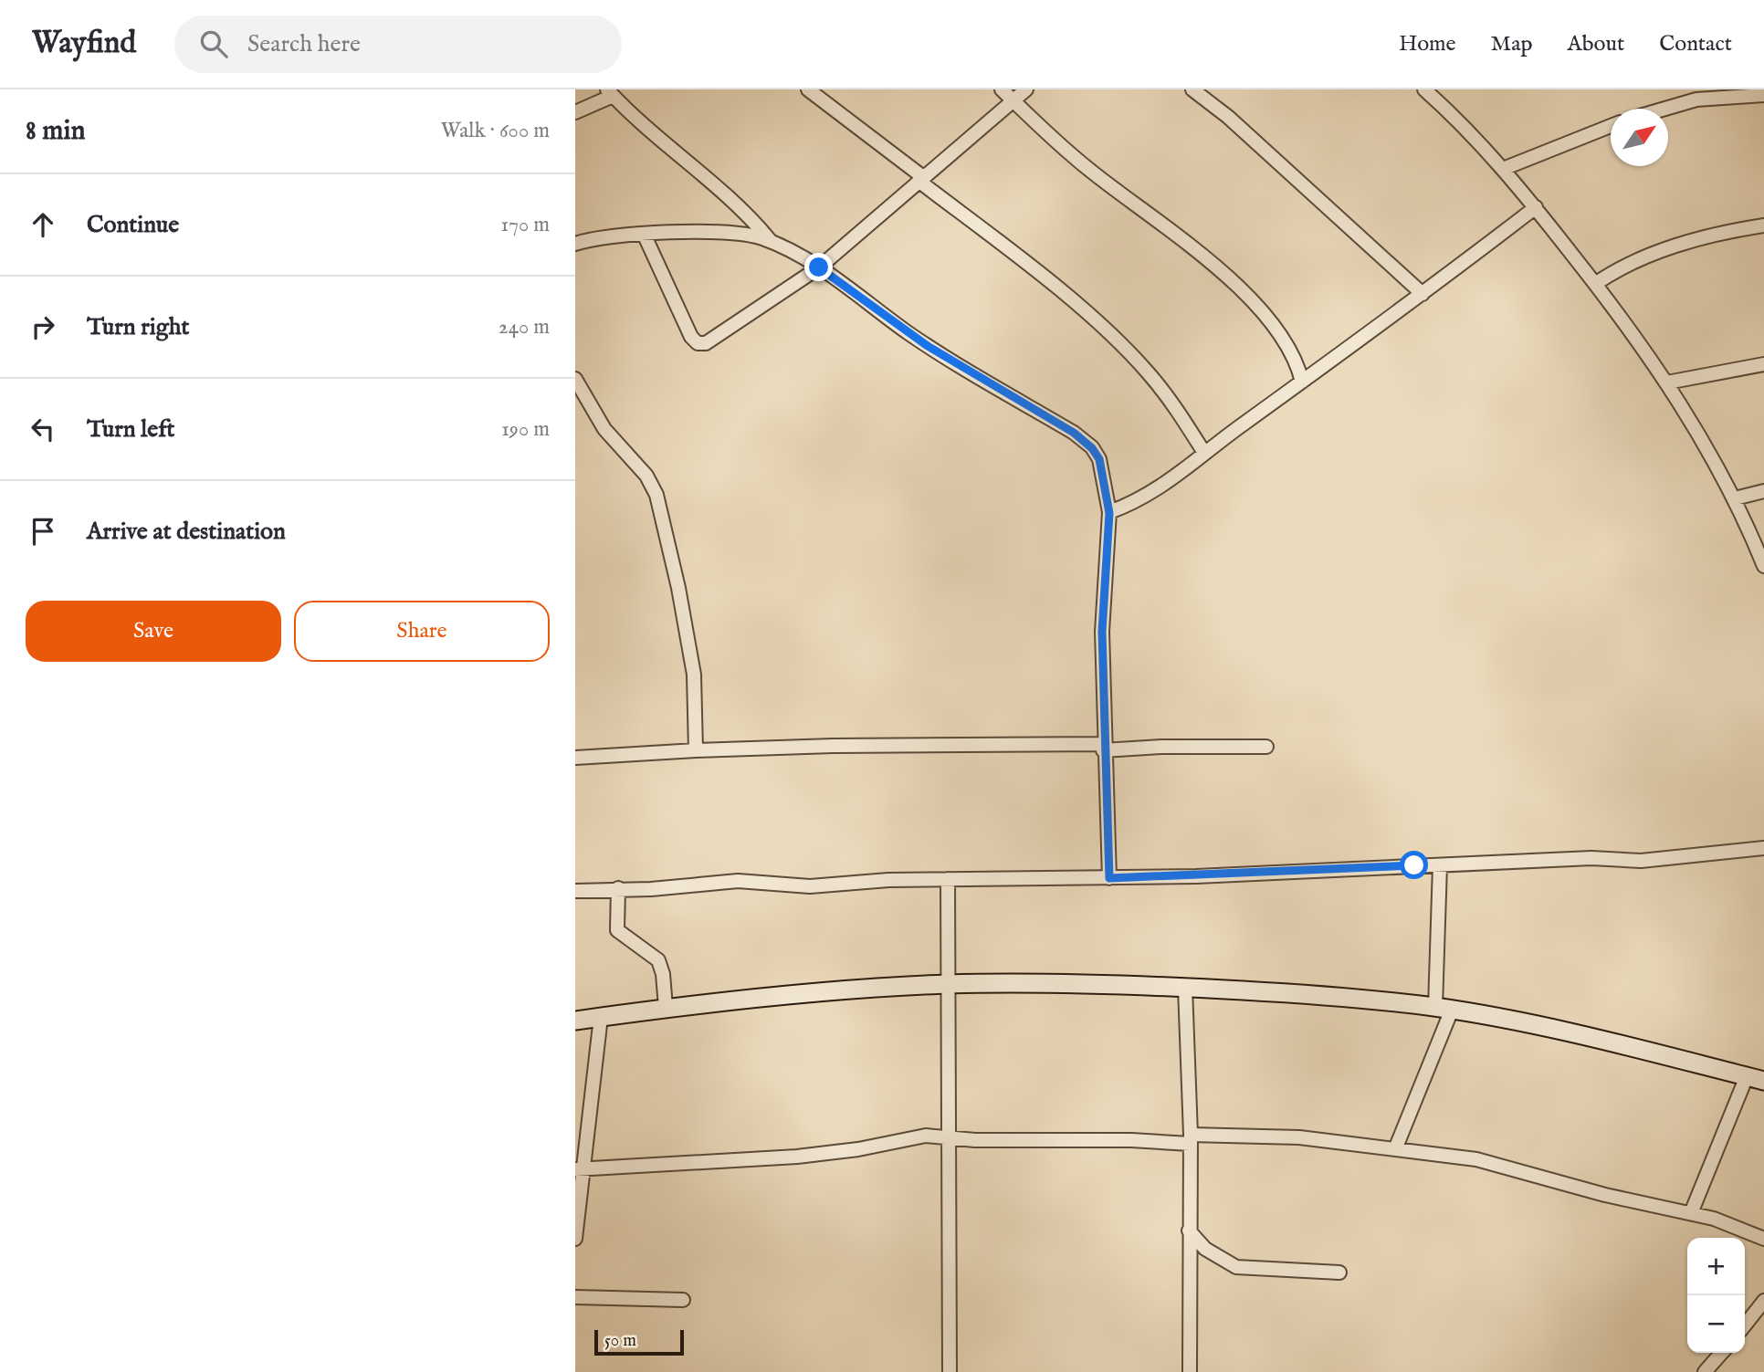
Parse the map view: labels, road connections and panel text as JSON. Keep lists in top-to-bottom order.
{
  "scale_bar": "50 m",
  "north": "top right",
  "page": {
    "header": "Wayfind",
    "search": "Search here",
    "nav": [
      "Home",
      "Map",
      "About",
      "Contact"
    ],
    "heading": ["8 min", "Walk · 600 m"],
    "list": [
      ["Continue", "170 m"],
      ["Turn right", "240 m"],
      ["Turn left", "190 m"],
      "Arrive at destination"
    ],
    "buttons": ["Save", "Share"],
    "map_buttons": ["+", "−"],
    "scale": "50 m"
  }
}
